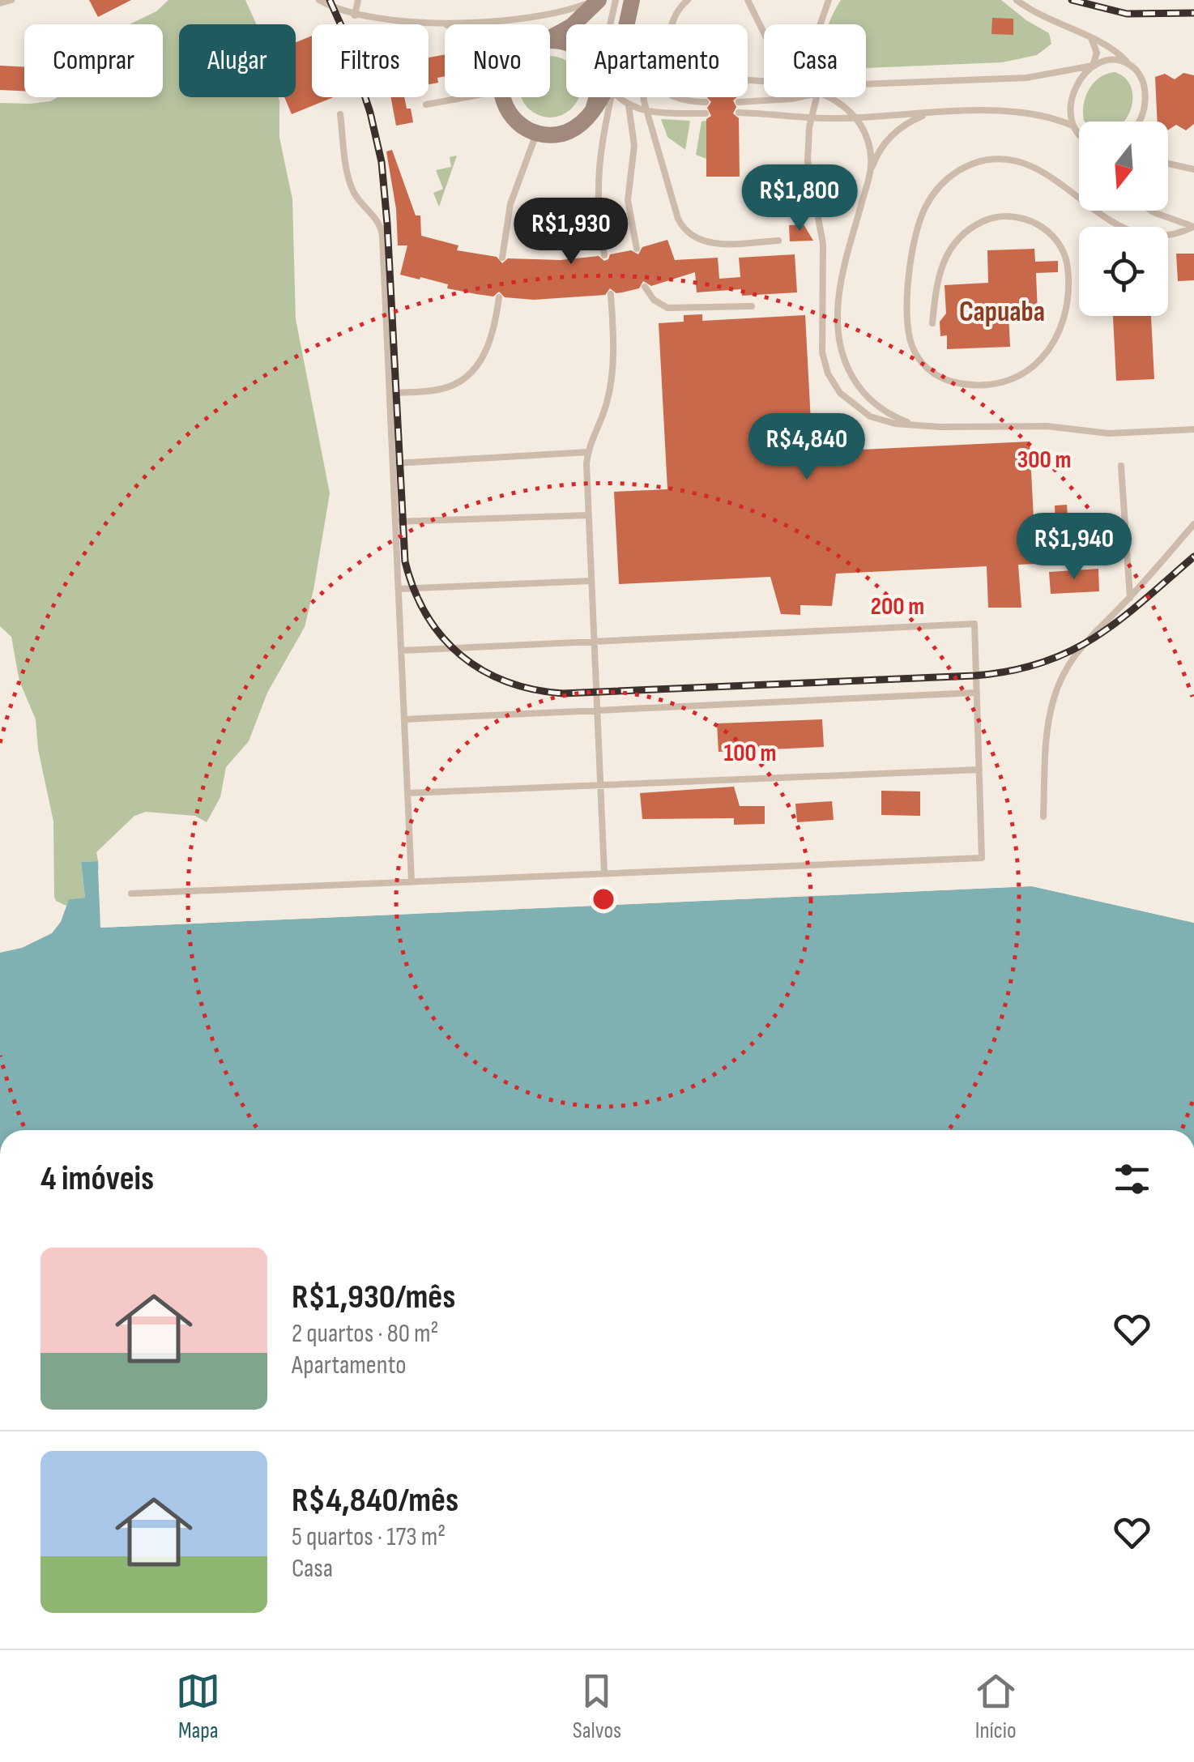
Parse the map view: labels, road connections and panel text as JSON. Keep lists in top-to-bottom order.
{
  "districts": ["Capuaba"],
  "north": "bottom",
  "page": {
    "chip": [
      "Comprar",
      "Alugar",
      "Filtros",
      "Novo",
      "Apartamento",
      "Casa"
    ],
    "price": [
      "R$1,800",
      "R$1,930",
      "R$4,840",
      "R$1,940"
    ],
    "heading": "4 imóveis",
    "list": [
      {
        "name": "R$1,930/mês",
        "note": "2 quartos · 80 m² · Apartamento"
      },
      {
        "name": "R$4,840/mês",
        "note": "5 quartos · 173 m² · Casa"
      }
    ],
    "tabs": ["Mapa", "Salvos", "Início"]
  },
  "rings": ["300 m", "200 m", "100 m"]
}
